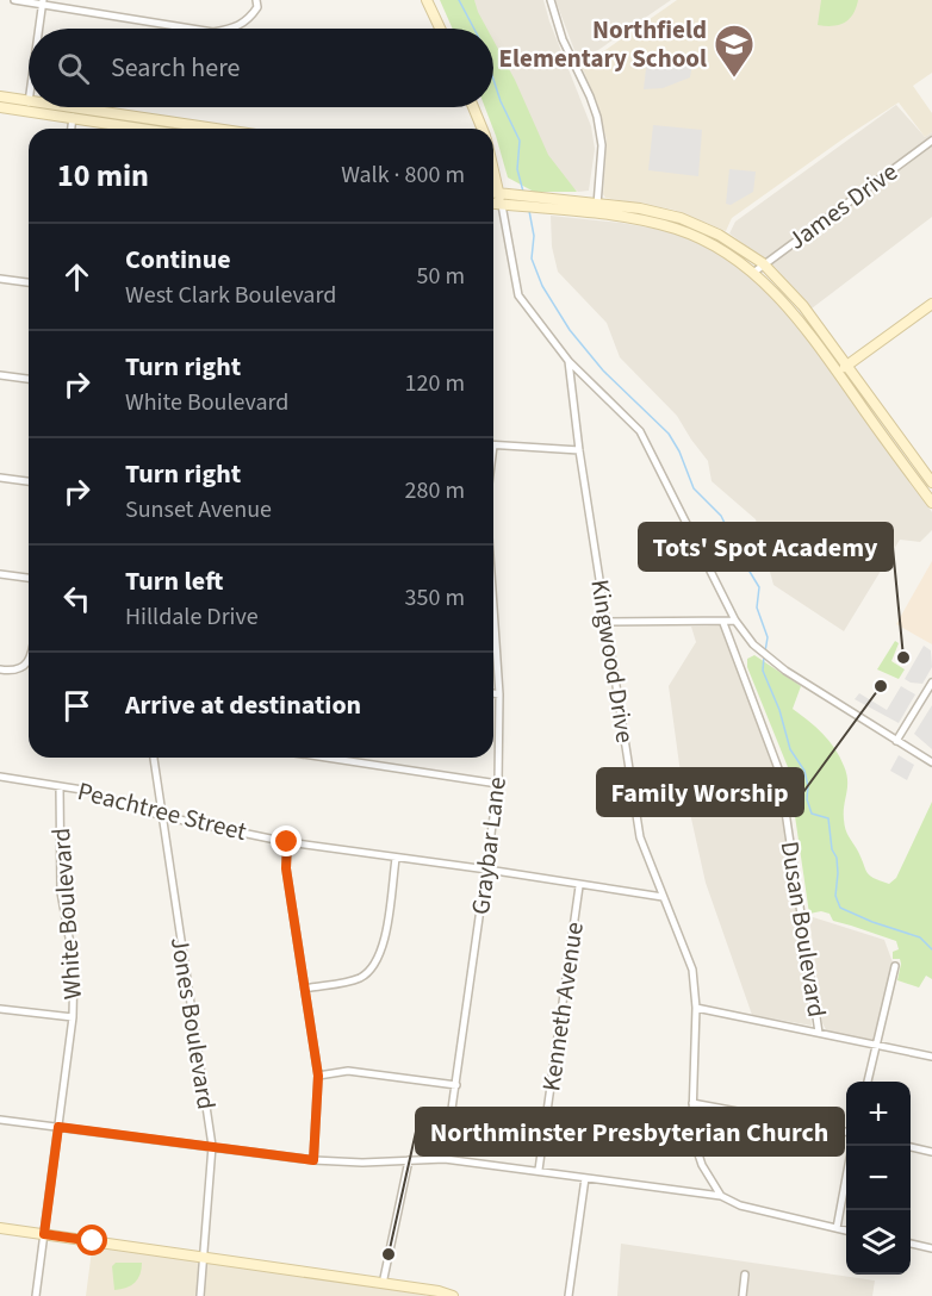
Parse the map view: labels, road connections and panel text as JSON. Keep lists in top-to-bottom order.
{
  "streets": {
    "street": [
      "James Drive",
      "Kingwood Drive",
      "Peachtree Street",
      "Graybar Lane",
      "White Boulevard",
      "Dusan Boulevard",
      "Kenneth Avenue",
      "Jones Boulevard"
    ]
  },
  "crossings": [
    ["Kingwood Drive", "Peachtree Street"],
    ["Peachtree Street", "Graybar Lane"],
    ["Peachtree Street", "White Boulevard"],
    ["Peachtree Street", "Kenneth Avenue"],
    ["Peachtree Street", "Jones Boulevard"]
  ],
  "places": {
    "school or university": ["Northfield Elementary School"],
    "other": ["Tots' Spot Academy", "Family Worship", "Northminster Presbyterian Church"]
  },
  "page": {
    "search": "Search here",
    "heading": ["10 min", "Walk · 800 m"],
    "list": [
      ["Continue", "West Clark Boulevard", "50 m"],
      ["Turn right", "White Boulevard", "120 m"],
      ["Turn right", "Sunset Avenue", "280 m"],
      ["Turn left", "Hilldale Drive", "350 m"],
      "Arrive at destination"
    ],
    "map_buttons": ["+", "−"]
  }
}
